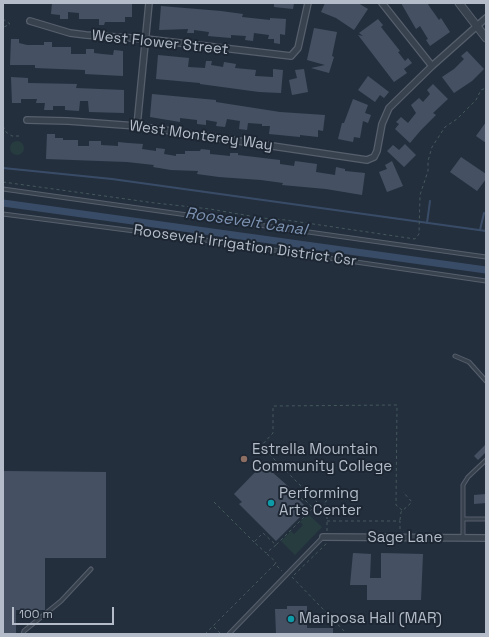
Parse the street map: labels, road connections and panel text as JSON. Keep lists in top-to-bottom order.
{
  "streets": {
    "street": ["West Flower Street", "West Monterey Way", "Sage Lane"],
    "lane": ["Roosevelt Irrigation District Csr"]
  },
  "water": ["Roosevelt Canal"],
  "places": ["Estrella Mountain Community College", "Performing Arts Center", "Mariposa Hall (MAR)"],
  "scale_bar": "100 m"
}
